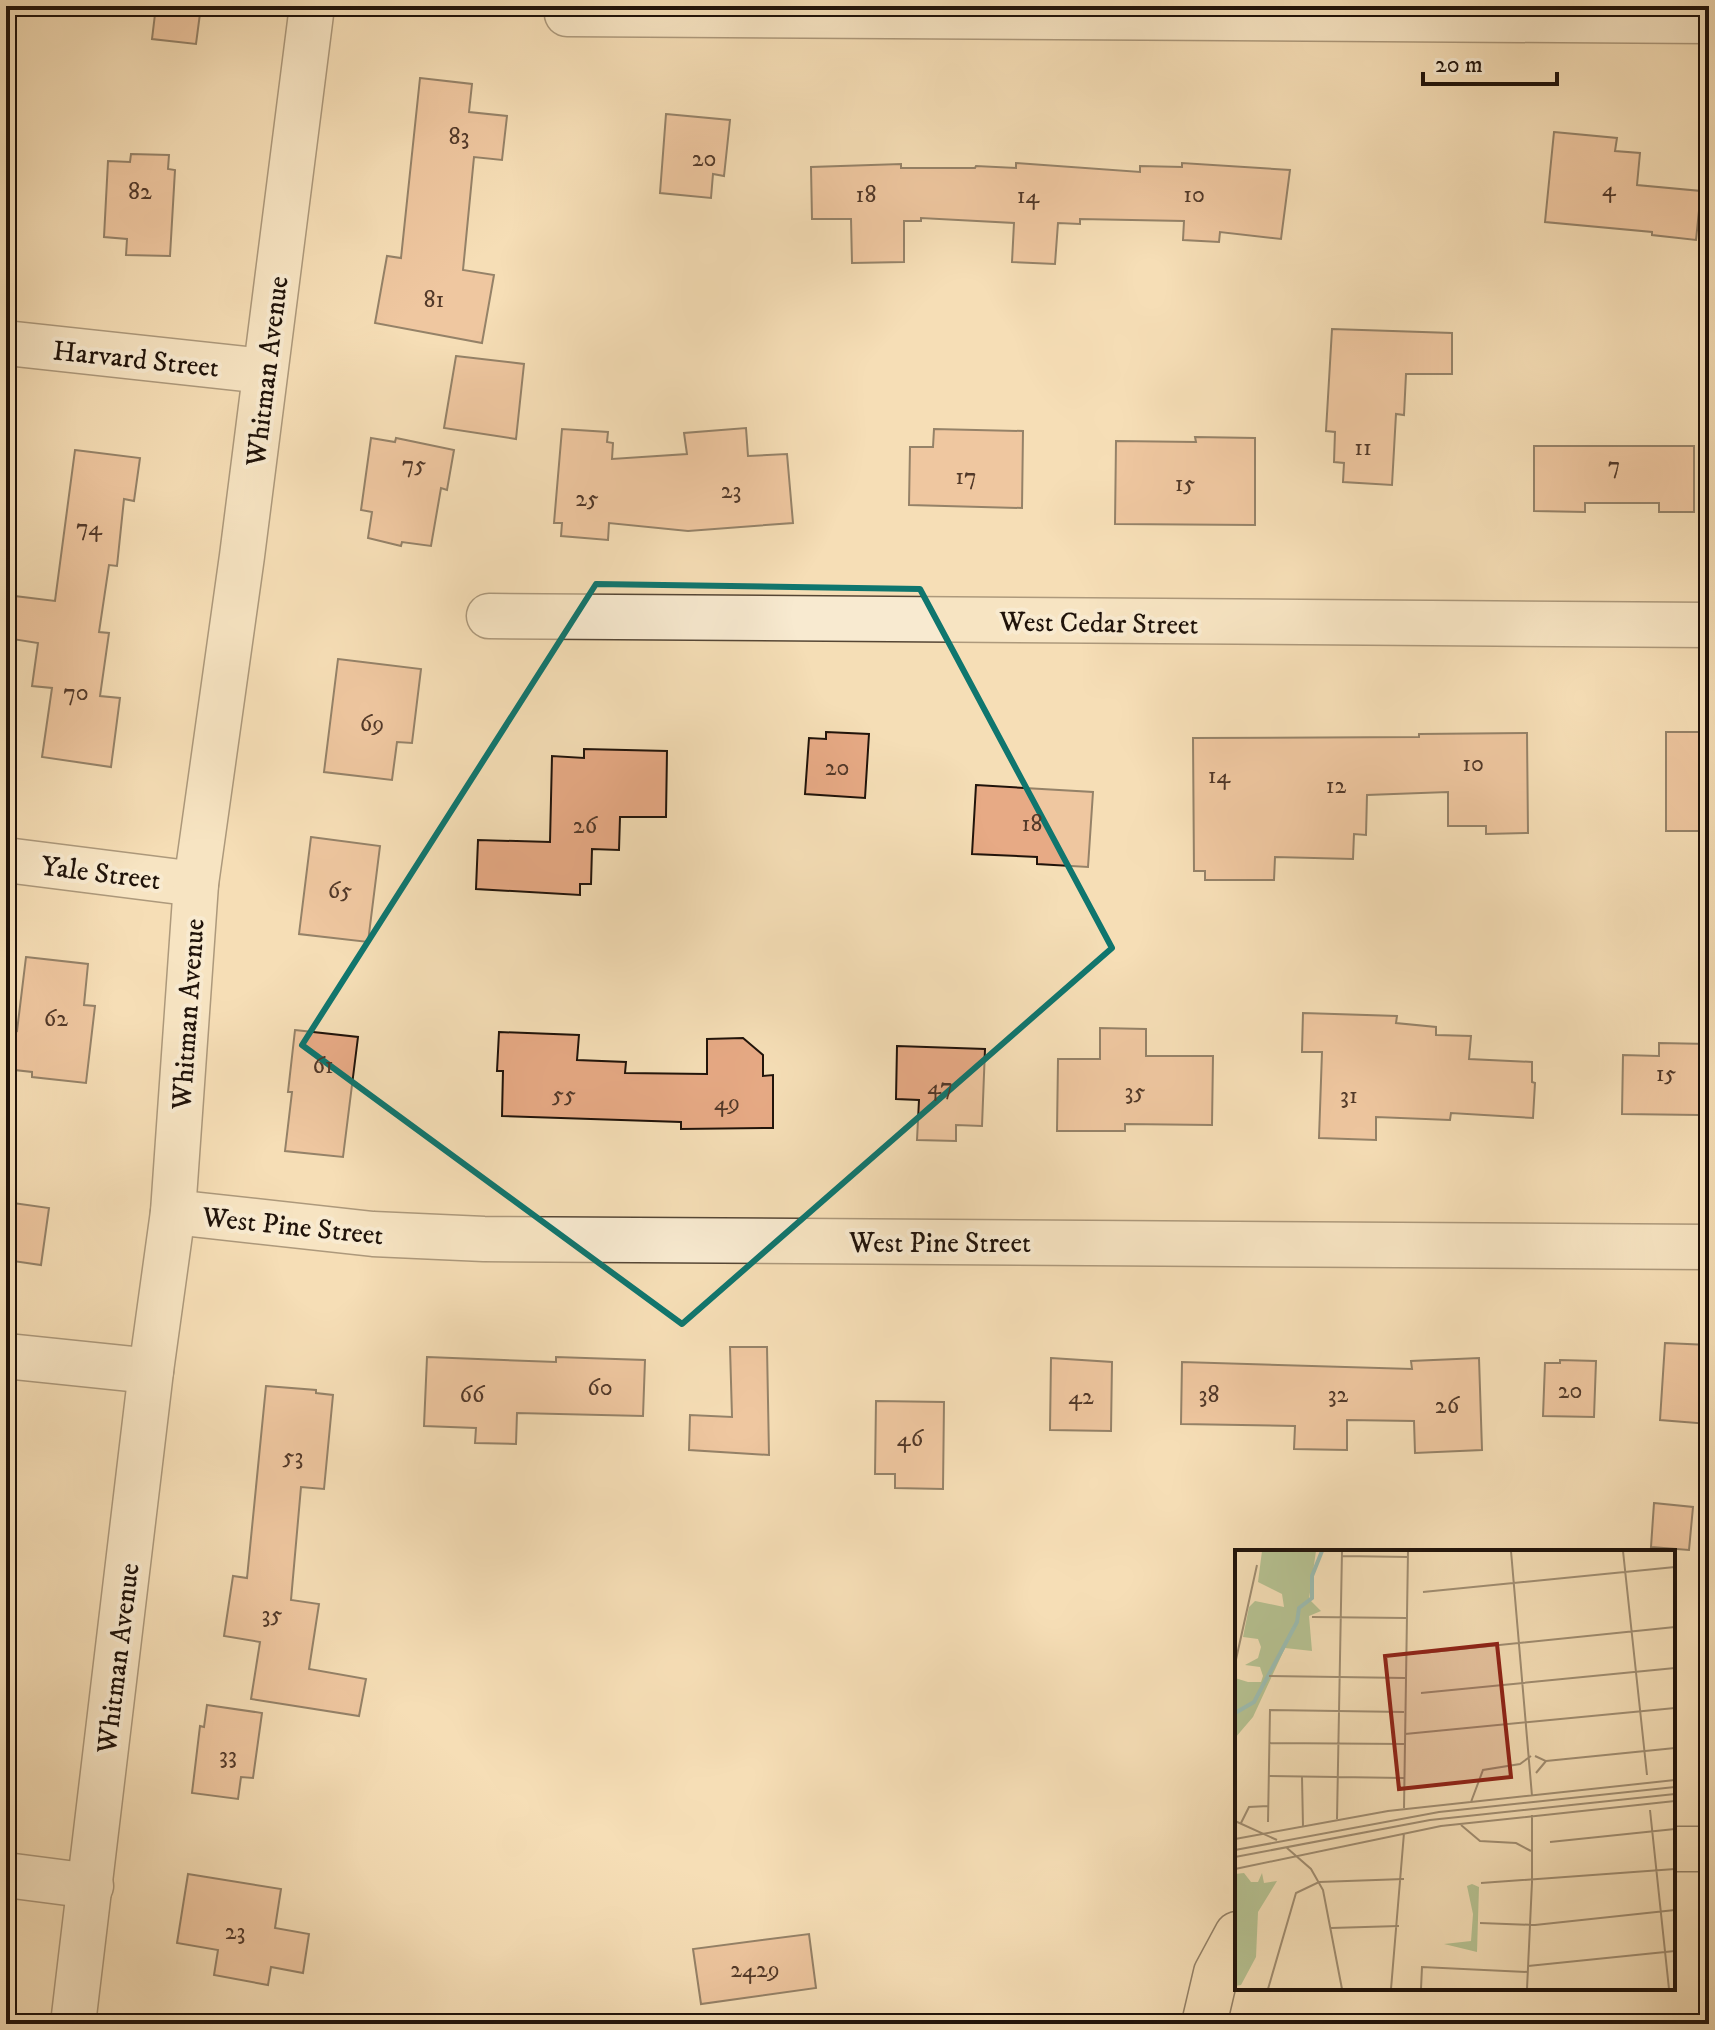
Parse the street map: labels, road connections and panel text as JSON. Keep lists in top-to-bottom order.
{
  "streets": {
    "street": [
      "Harvard Street",
      "Whitman Avenue",
      "West Cedar Street",
      "Yale Street",
      "West Pine Street"
    ]
  },
  "crossings": [
    ["Harvard Street", "Whitman Avenue"],
    ["Whitman Avenue", "Yale Street"],
    ["Whitman Avenue", "West Pine Street"]
  ],
  "house_numbers": [
    "83",
    "20",
    "4",
    "82",
    "18",
    "10",
    "14",
    "81",
    "11",
    "75",
    "7",
    "17",
    "15",
    "23",
    "25",
    "74",
    "70",
    "69",
    "10",
    "20",
    "14",
    "12",
    "18",
    "26",
    "65",
    "62",
    "61",
    "15",
    "47",
    "35",
    "55",
    "31",
    "49",
    "60",
    "20",
    "66",
    "38",
    "32",
    "42",
    "26",
    "46",
    "53",
    "35",
    "33",
    "23",
    "2429"
  ],
  "scale_bar": "20 m"
}
